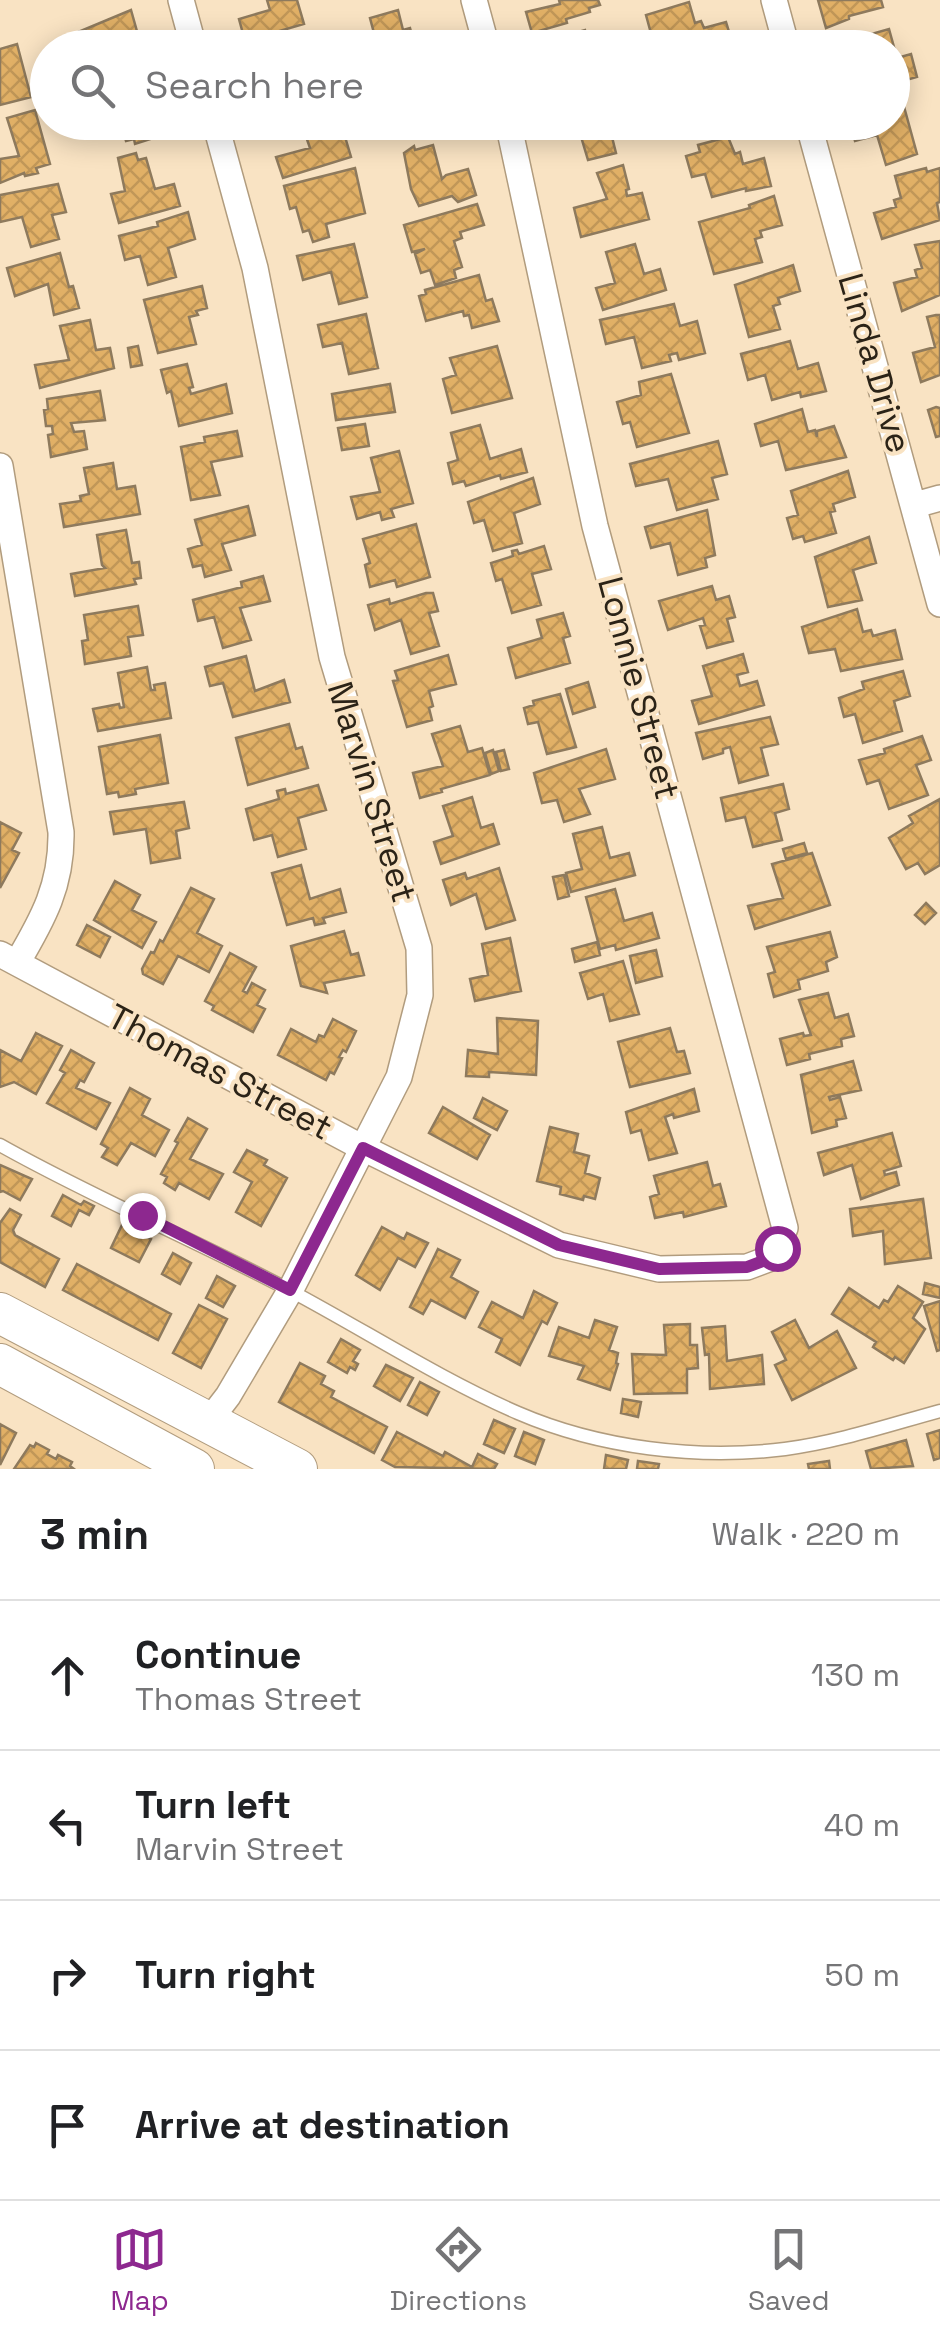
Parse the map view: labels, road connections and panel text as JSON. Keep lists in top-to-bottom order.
{
  "streets": {
    "street": [
      "Linda Drive",
      "Lonnie Street",
      "Marvin Street",
      "Thomas Street"
    ]
  },
  "crossings": [
    ["Lonnie Street", "Thomas Street"],
    ["Marvin Street", "Thomas Street"]
  ],
  "page": {
    "search": "Search here",
    "heading": ["3 min", "Walk · 220 m"],
    "list": [
      ["Continue", "Thomas Street", "130 m"],
      ["Turn left", "Marvin Street", "40 m"],
      ["Turn right", "50 m"],
      "Arrive at destination"
    ],
    "nav": ["Map", "Directions", "Saved"]
  }
}
